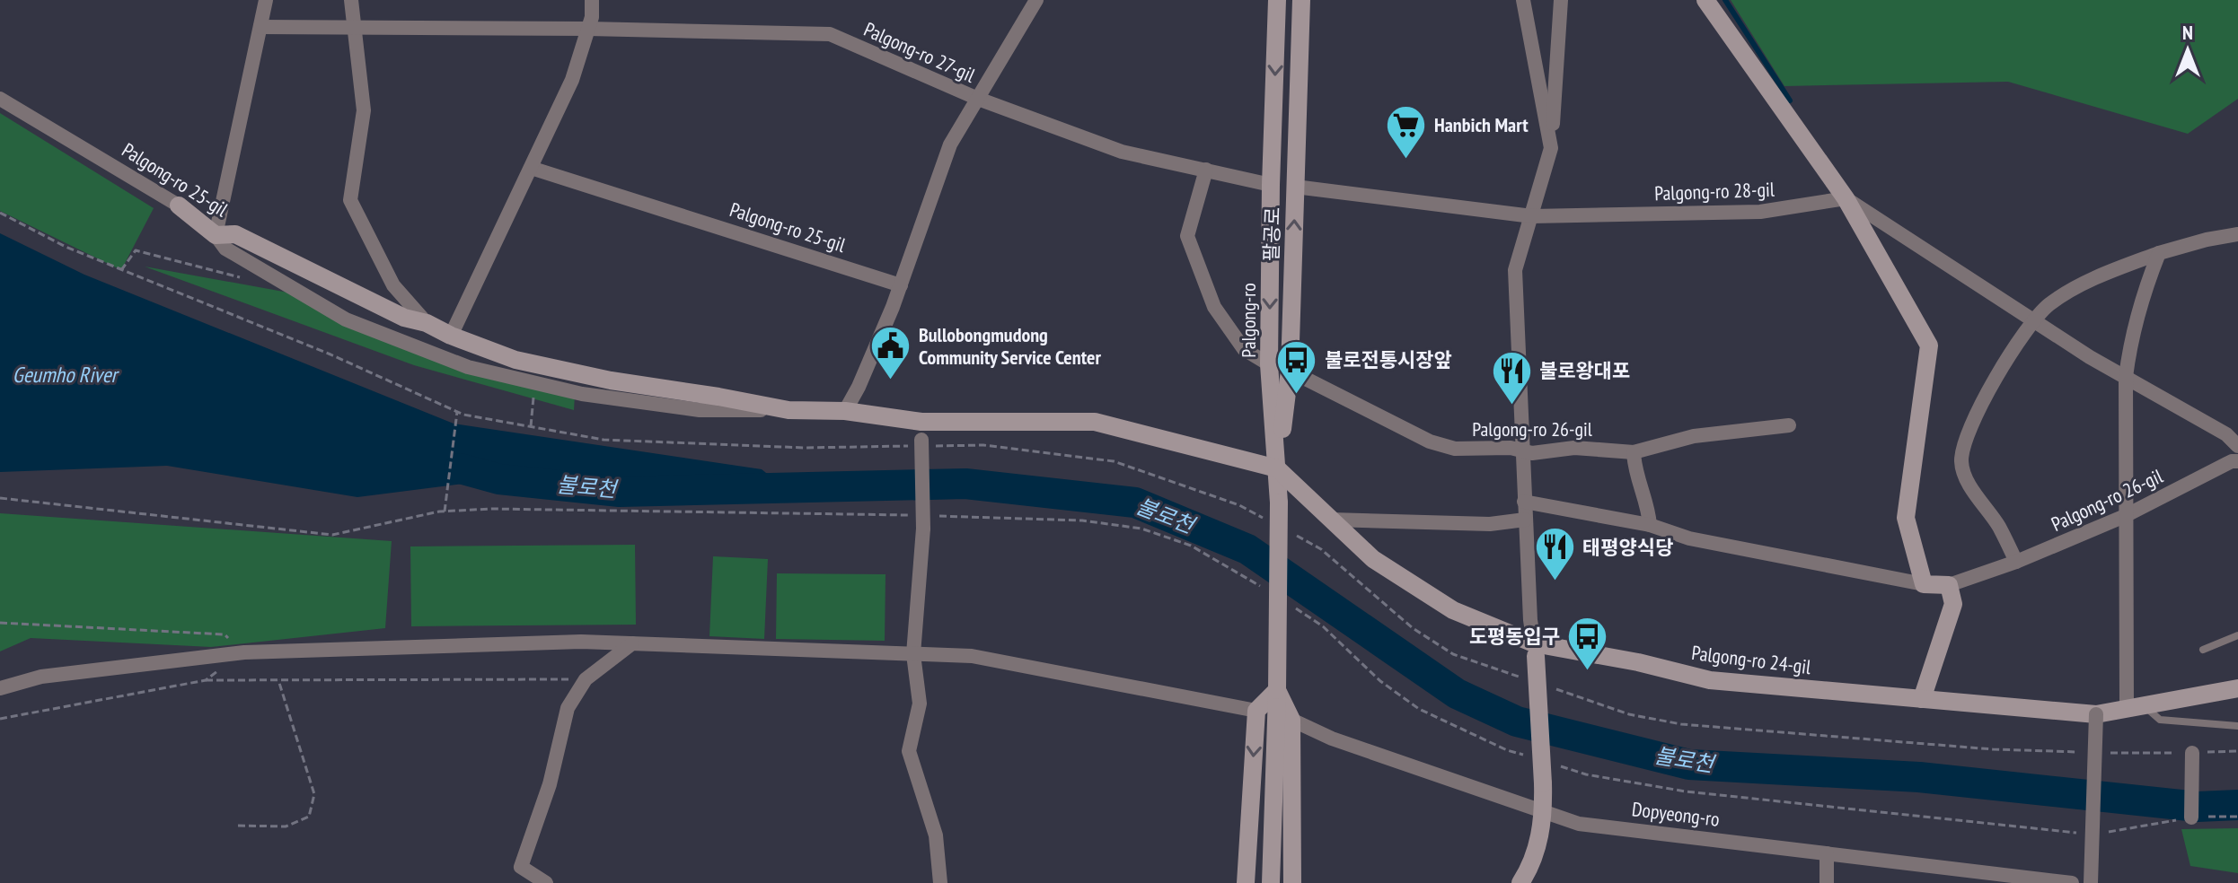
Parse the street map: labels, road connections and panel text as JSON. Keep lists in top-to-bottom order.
{
  "streets": {
    "main road": [
      "Palgong-ro 25-gil",
      "팔공로",
      "Palgong-ro",
      "Palgong-ro 24-gil"
    ],
    "street": [
      "Palgong-ro 27-gil",
      "Palgong-ro 28-gil",
      "Palgong-ro 26-gil",
      "Dopyeong-ro"
    ]
  },
  "crossings": [
    ["Palgong-ro 27-gil", "Palgong-ro 25-gil"],
    ["Palgong-ro 27-gil", "Palgong-ro"],
    ["Palgong-ro 25-gil", "팔공로"],
    ["Palgong-ro 25-gil", "Palgong-ro"],
    ["Palgong-ro 25-gil", "Palgong-ro 24-gil"],
    ["Palgong-ro 28-gil", "팔공로"],
    ["팔공로", "Palgong-ro"],
    ["팔공로", "Palgong-ro 26-gil"],
    ["팔공로", "Palgong-ro 24-gil"],
    ["Palgong-ro", "Palgong-ro 24-gil"]
  ],
  "one_way": ["팔공로", "Palgong-ro"],
  "water": ["Geumho River", "불로천"],
  "places": {
    "supermarket": ["Hanbich Mart"],
    "public building": ["Bullobongmudong Community Service Center"],
    "bus stop": ["불로전통시장앞", "도평동입구"],
    "restaurant": ["불로왕대포", "태평양식당"]
  },
  "north": "top"
}
